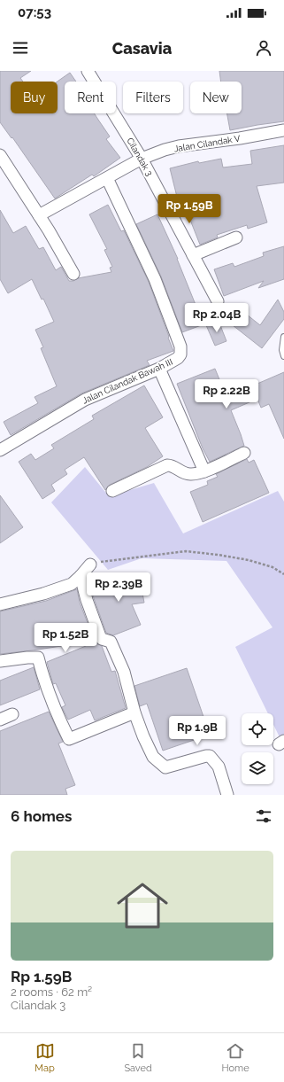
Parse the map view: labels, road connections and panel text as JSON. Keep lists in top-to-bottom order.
{
  "streets": {
    "street": ["Jalan Cilandak V", "Cilandak 3", "Jalan Cilandak Bawah III"]
  },
  "crossings": [
    ["Jalan Cilandak V", "Cilandak 3"],
    ["Jalan Cilandak V", "Jalan Cilandak Bawah III"]
  ],
  "page": {
    "status": "07:53",
    "header": "Casavia",
    "chip": [
      "Buy",
      "Rent",
      "Filters",
      "New"
    ],
    "price": [
      "Rp 1.59B",
      "Rp 2.04B",
      "Rp 2.22B",
      "Rp 2.39B",
      "Rp 1.52B",
      "Rp 1.9B"
    ],
    "heading": "6 homes",
    "list": [
      {
        "name": "Rp 1.59B",
        "note": "2 rooms · 62 m² · Cilandak 3"
      }
    ],
    "tabs": ["Map", "Saved", "Home"]
  }
}
